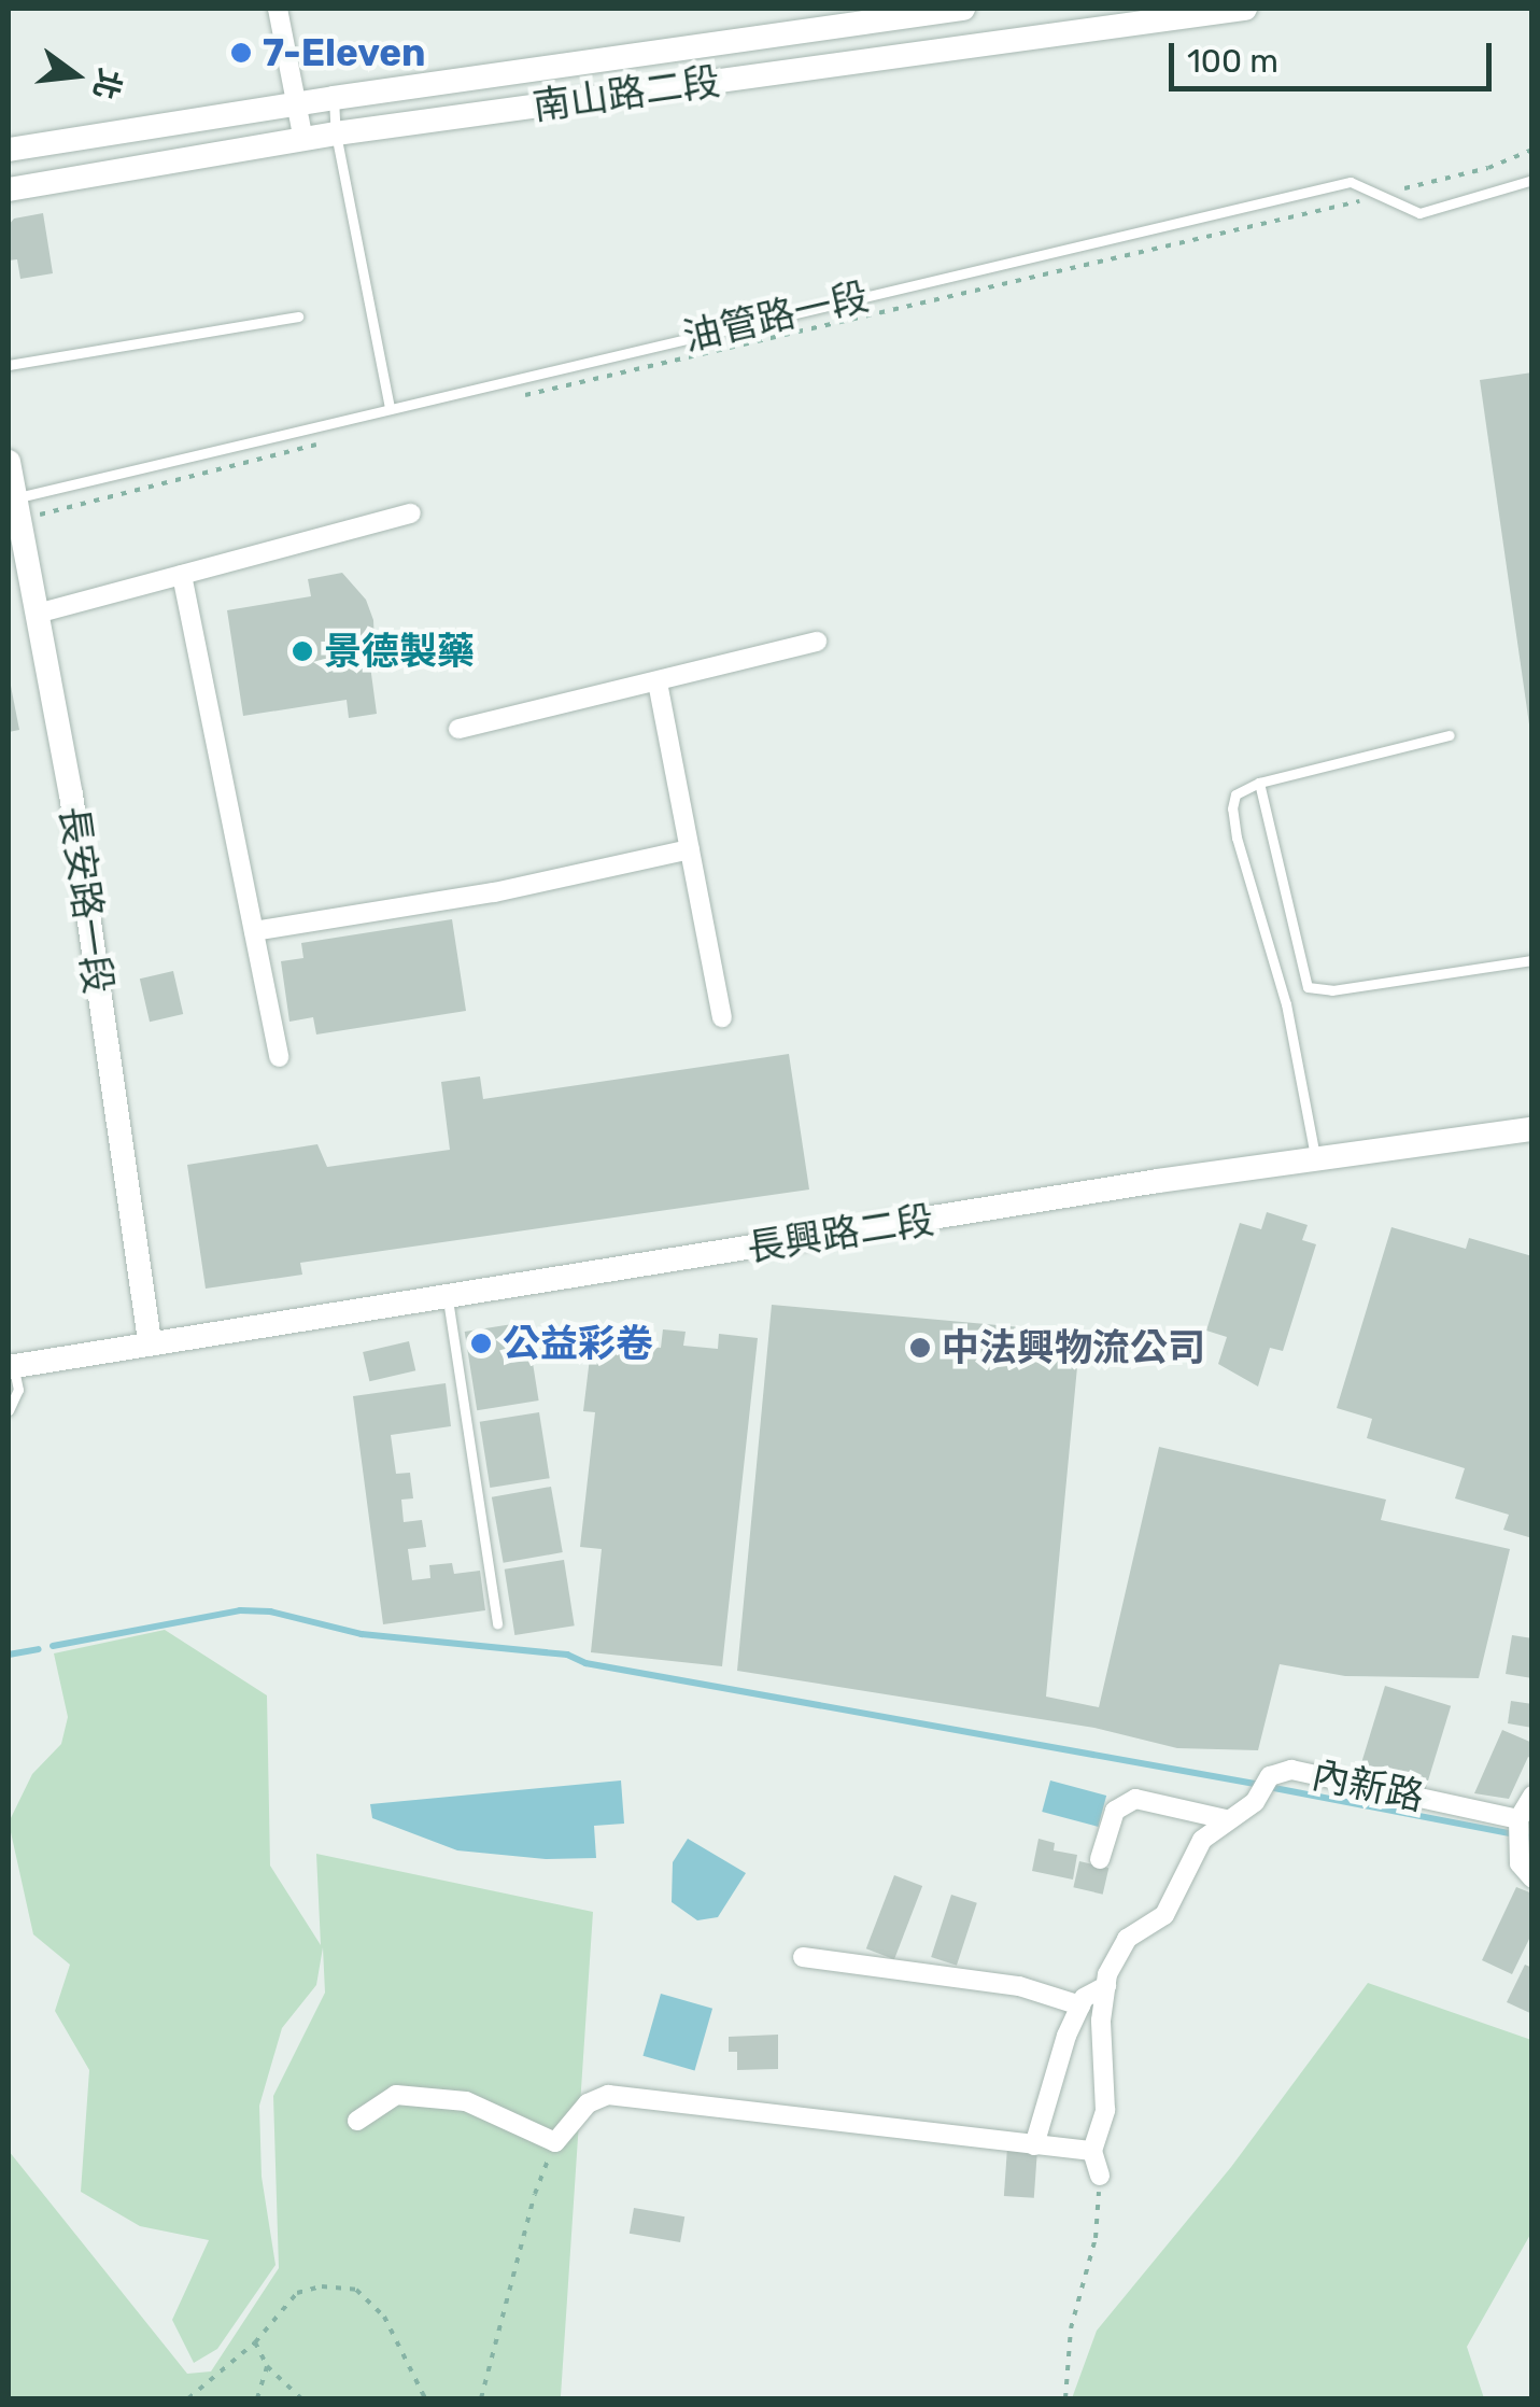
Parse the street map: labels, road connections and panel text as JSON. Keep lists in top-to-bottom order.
{
  "streets": {
    "street": [
      "南山路二段",
      "長安路一段",
      "長興路二段",
      "內新路"
    ],
    "lane": ["油管路一段"]
  },
  "crossings": [
    ["油管路一段", "長安路一段"],
    ["長安路一段", "長興路二段"]
  ],
  "places": [
    "7-Eleven",
    "景德製藥",
    "公益彩卷",
    "中法興物流公司"
  ],
  "scale_bar": "100 m",
  "north": "right"
}
